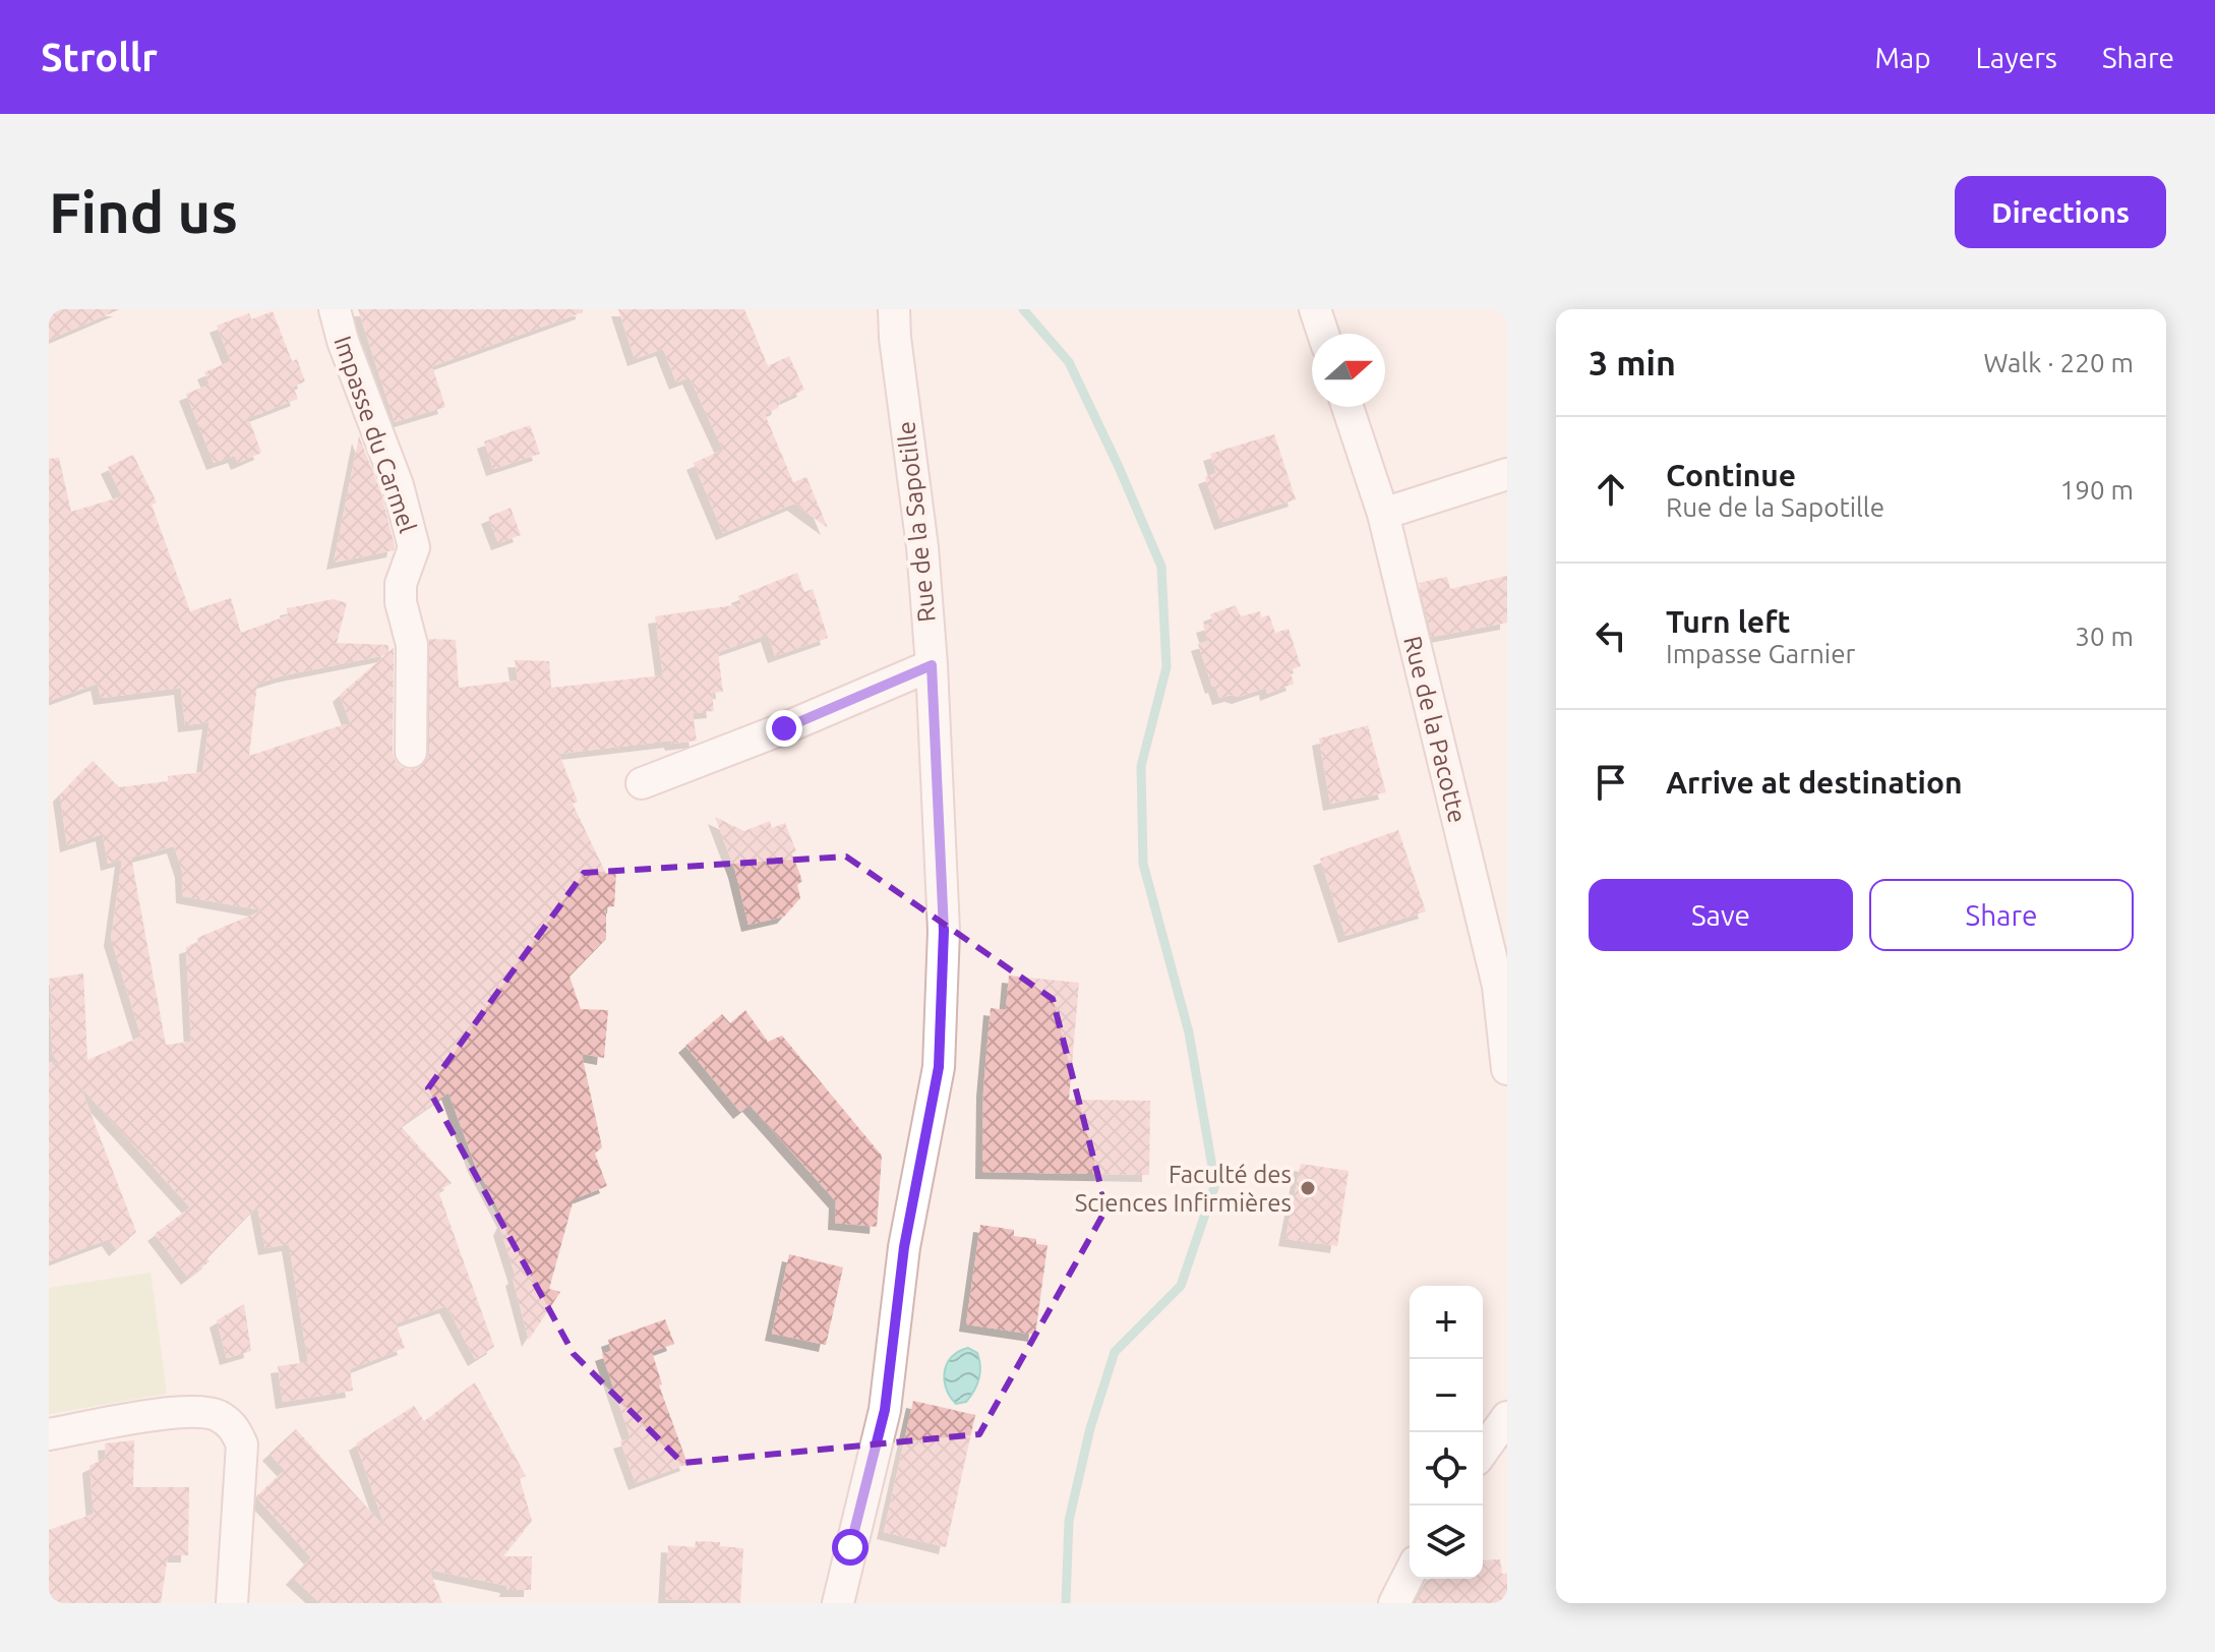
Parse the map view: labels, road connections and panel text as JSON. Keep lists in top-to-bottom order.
{
  "streets": {
    "street": ["Impasse du Carmel", "Rue de la Sapotille", "Rue de la Pacotte"]
  },
  "places": ["Faculté des Sciences Infirmières"],
  "north": "right",
  "page": {
    "header": "Strollr",
    "nav": ["Map", "Layers", "Share"],
    "buttons": [
      "Directions",
      ["Save", "Share"]
    ],
    "title": "Find us",
    "heading": ["3 min", "Walk · 220 m"],
    "list": [
      ["Continue", "Rue de la Sapotille", "190 m"],
      ["Turn left", "Impasse Garnier", "30 m"],
      "Arrive at destination"
    ],
    "map_buttons": ["+", "−"]
  }
}
